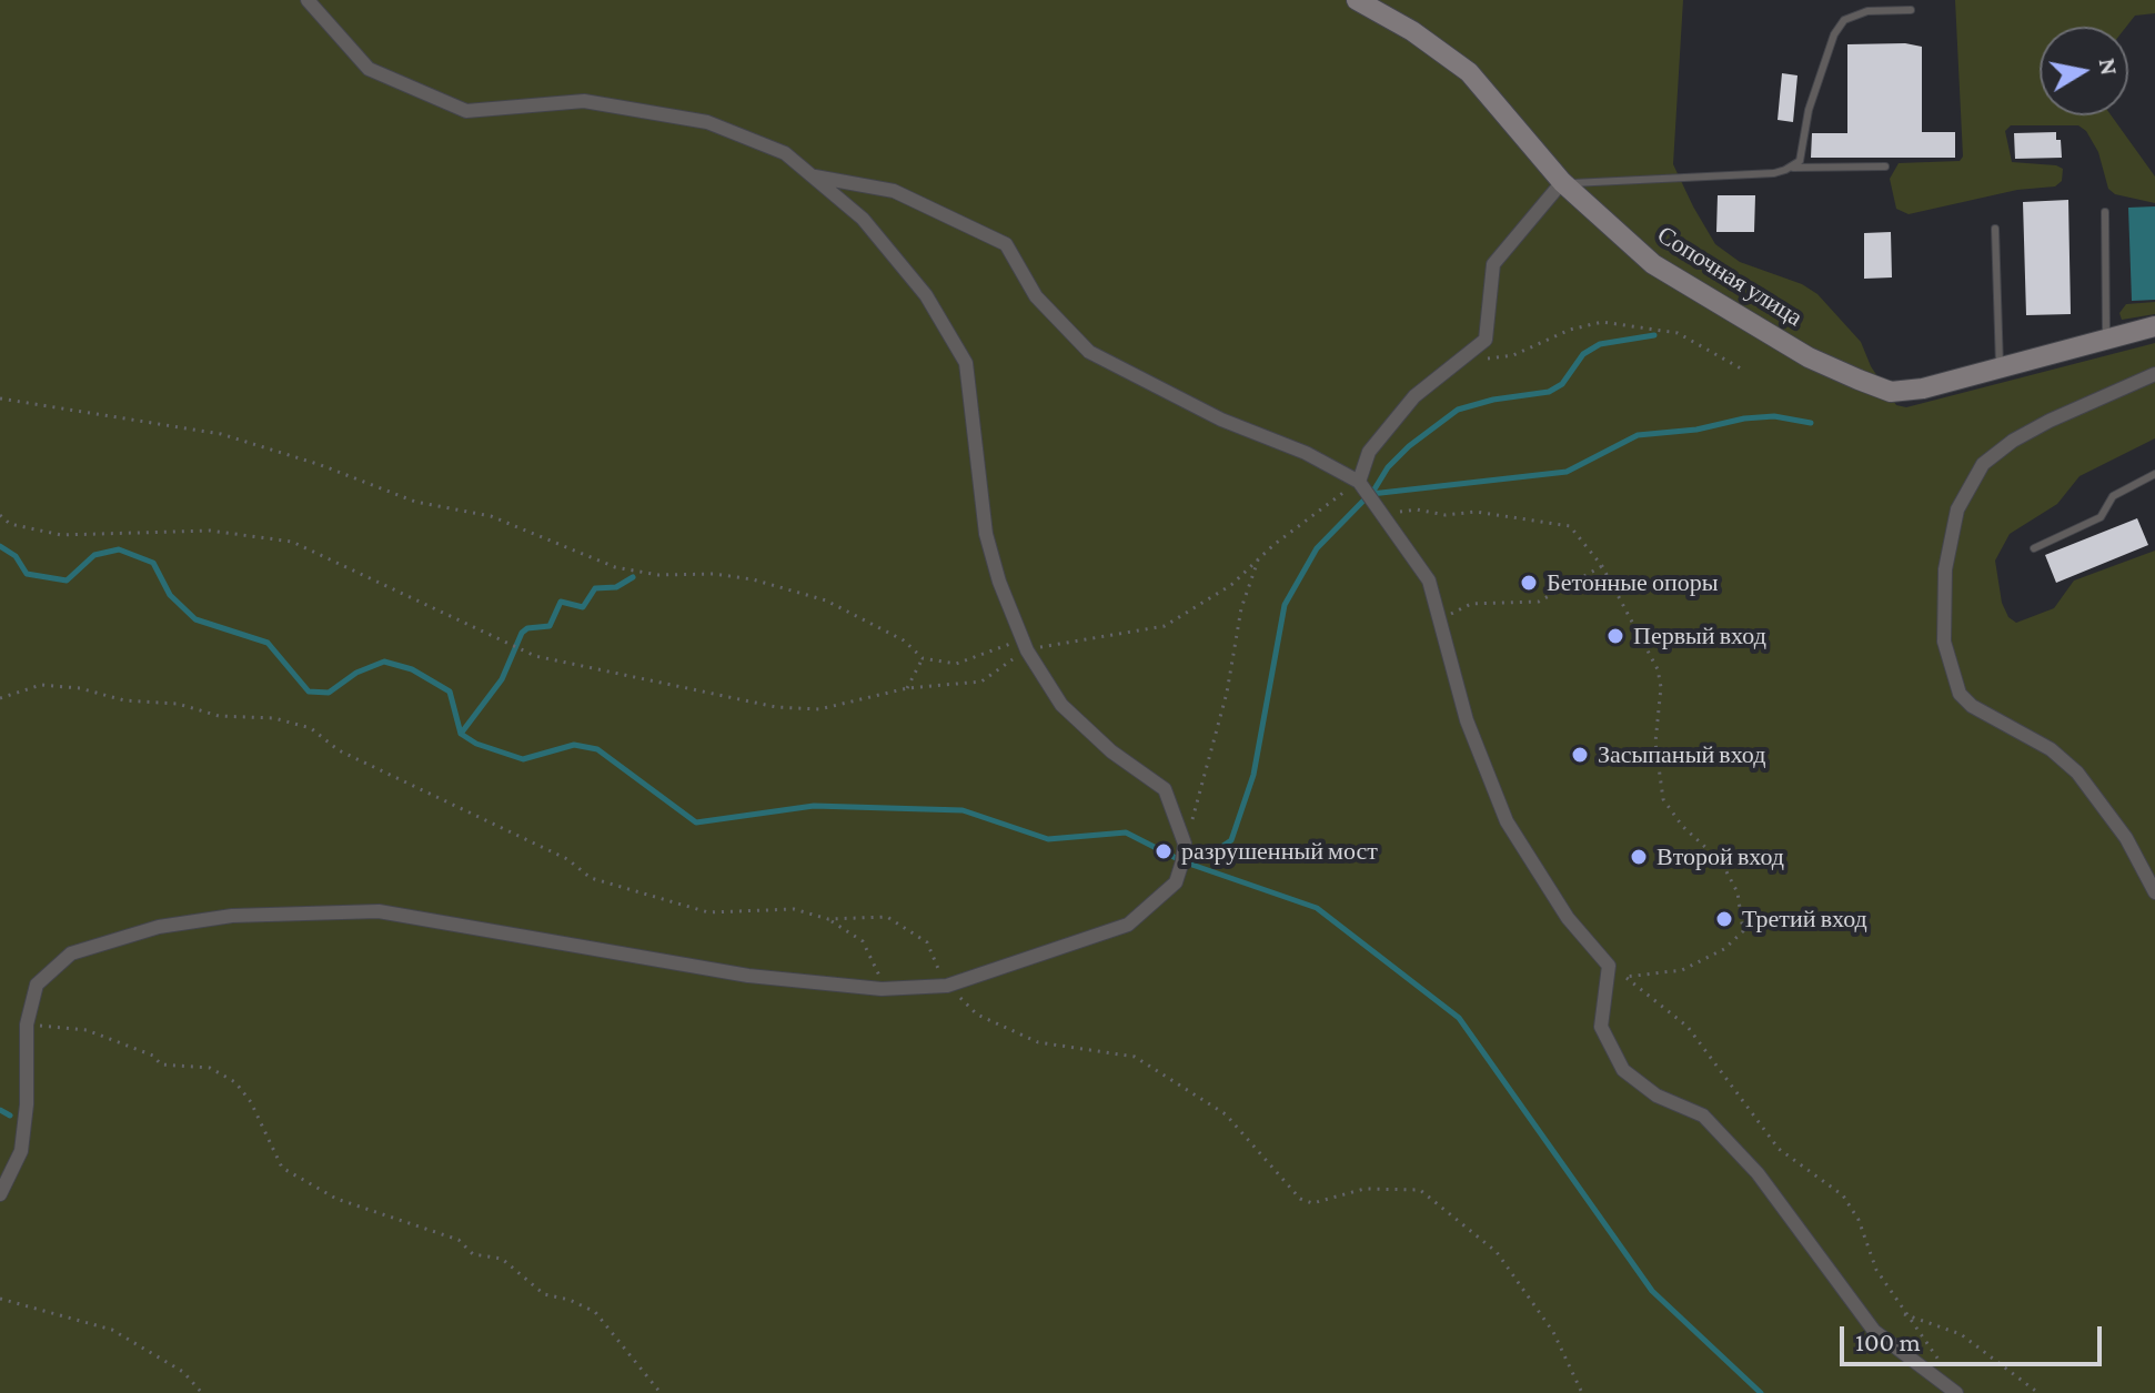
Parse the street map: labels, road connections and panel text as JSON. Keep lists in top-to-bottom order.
{
  "streets": {
    "main road": ["Сопочная улица"]
  },
  "places": [
    "Бетонные опоры",
    "Первый вход",
    "Засыпаный вход",
    "разрушенный мост",
    "Второй вход",
    "Третий вход"
  ],
  "scale_bar": "100 m",
  "north": "right"
}
